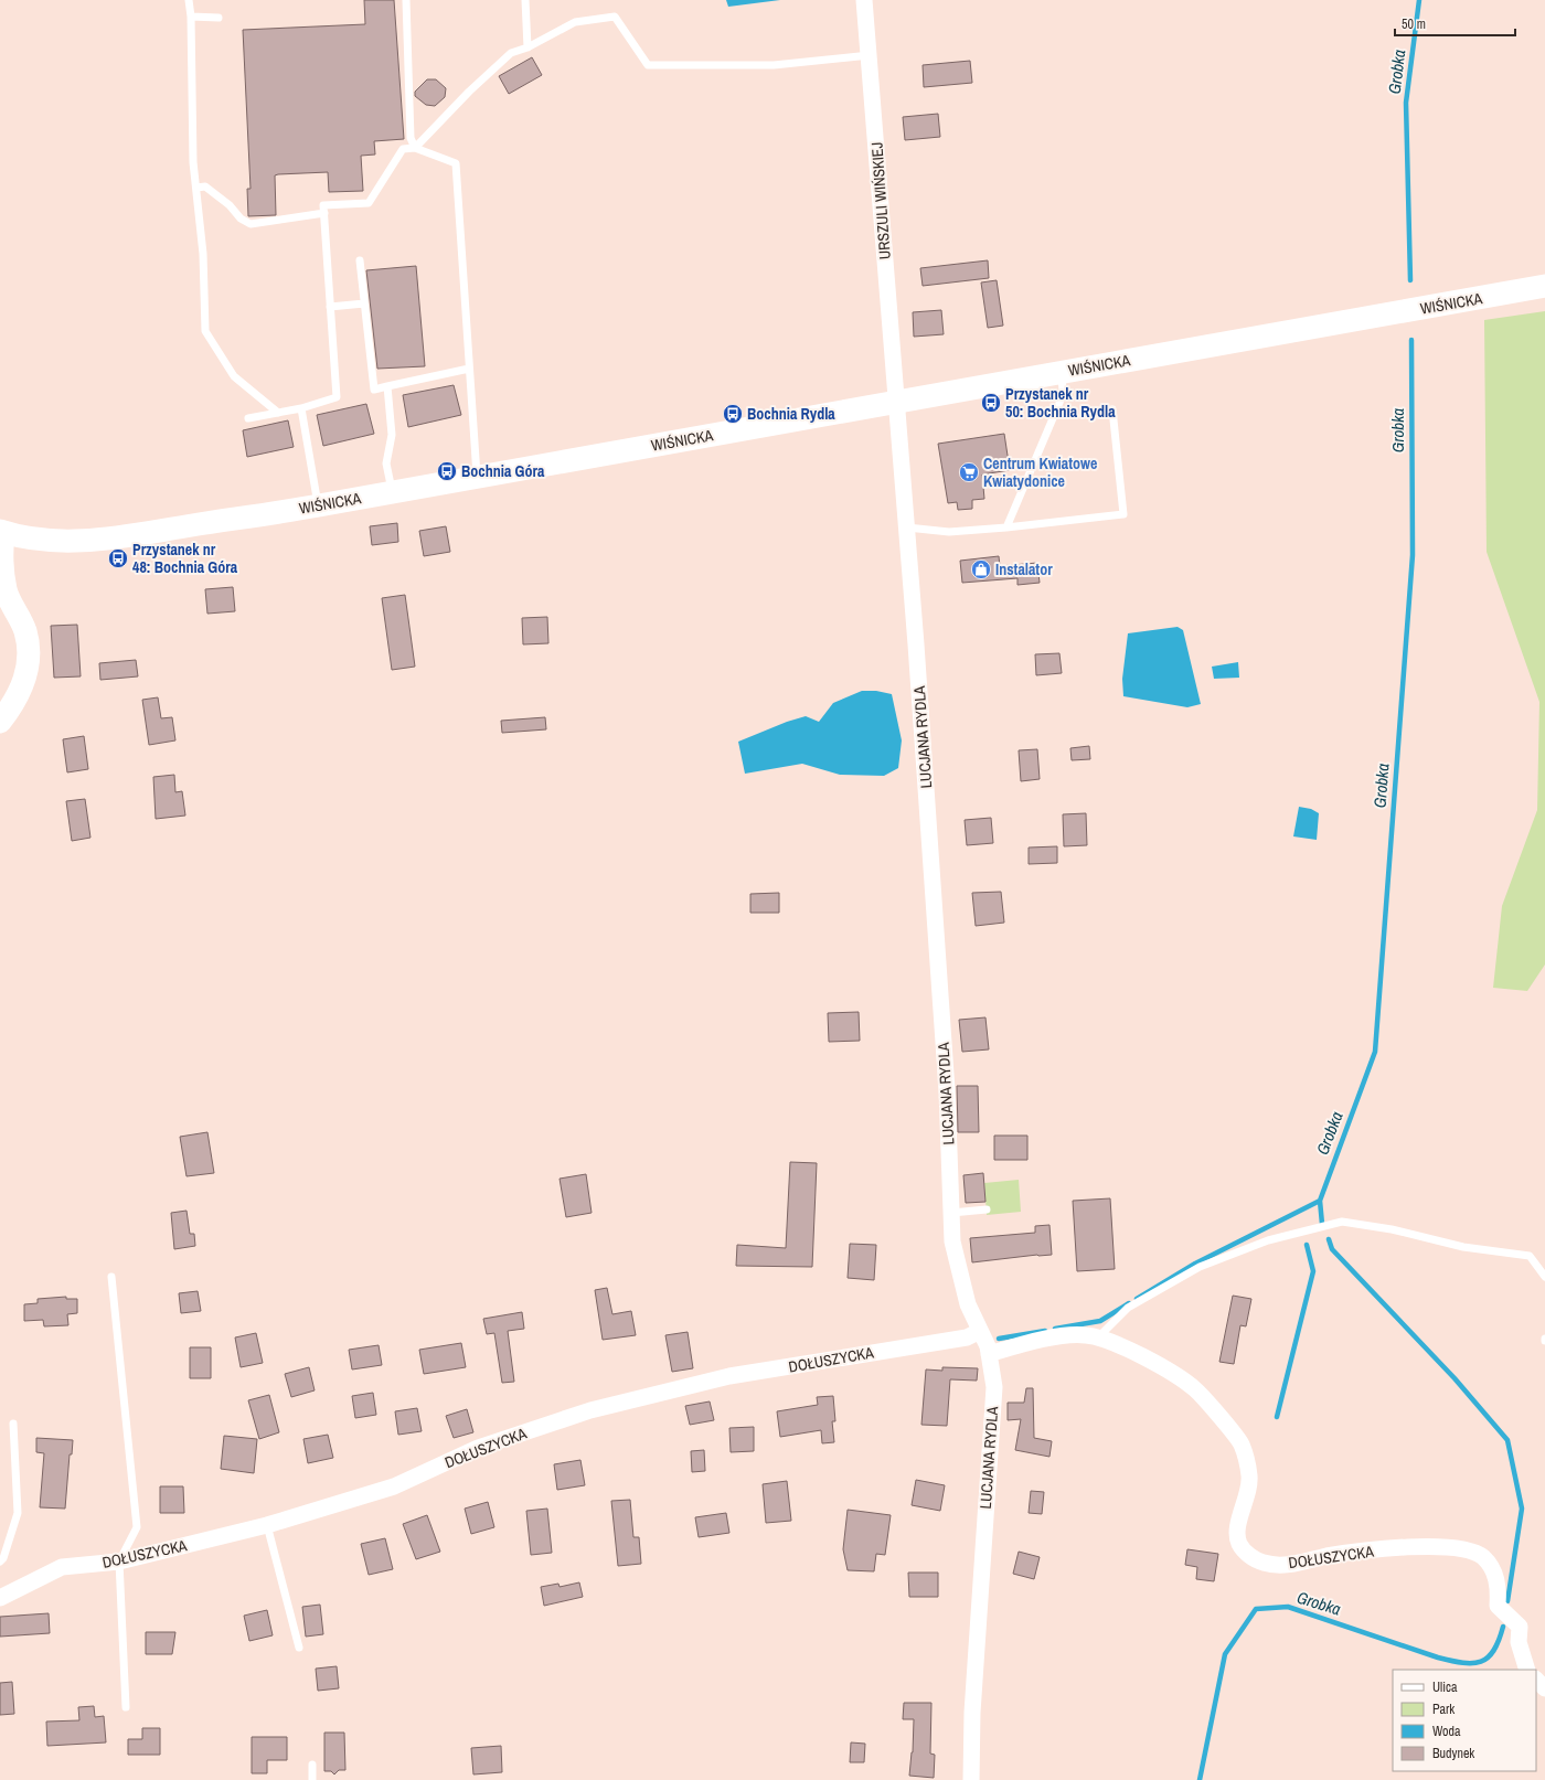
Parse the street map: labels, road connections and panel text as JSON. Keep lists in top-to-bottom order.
{
  "streets": {
    "main road": ["WIŚNICKA"],
    "street": ["URSZULI WIŃSKIEJ", "LUCJANA RYDLA", "DOŁUSZYCKA"]
  },
  "crossings": [
    ["URSZULI WIŃSKIEJ", "WIŚNICKA"],
    ["URSZULI WIŃSKIEJ", "LUCJANA RYDLA"],
    ["WIŚNICKA", "LUCJANA RYDLA"],
    ["LUCJANA RYDLA", "DOŁUSZYCKA"]
  ],
  "water": ["Grobka"],
  "places": {
    "bus stop": [
      "Przystanek nr 50: Bochnia Rydla",
      "Bochnia Rydla",
      "Bochnia Góra",
      "Przystanek nr 48: Bochnia Góra"
    ],
    "supermarket": ["Centrum Kwiatowe Kwiatydonice"],
    "shop": ["Instalator"]
  },
  "legend": [
    "Ulica",
    "Park",
    "Woda",
    "Budynek"
  ],
  "scale_bar": "50 m"
}
